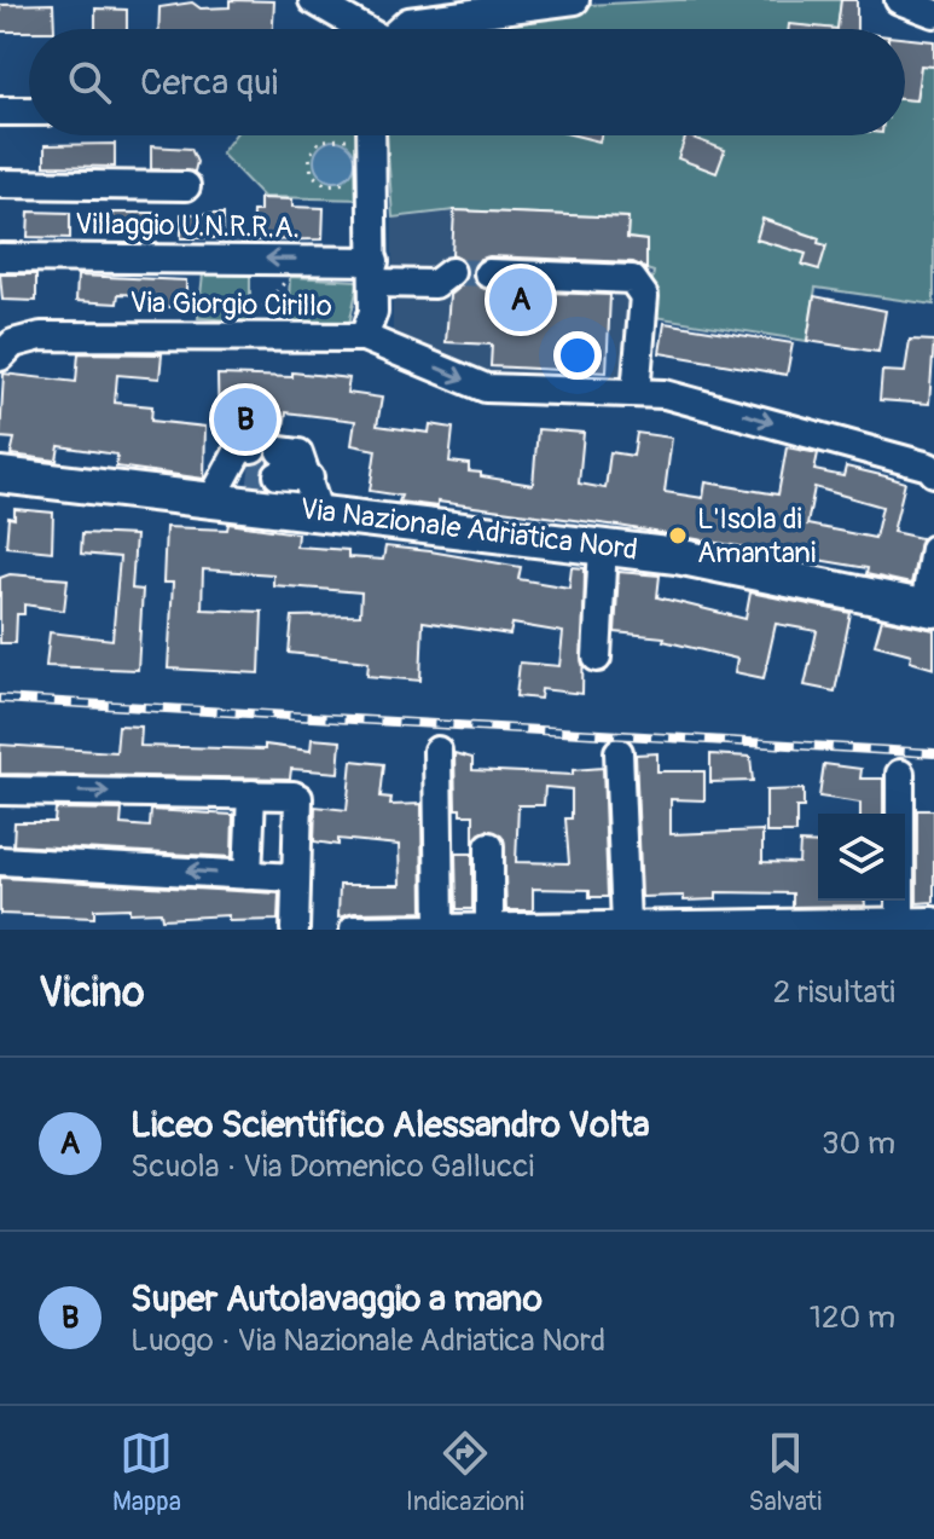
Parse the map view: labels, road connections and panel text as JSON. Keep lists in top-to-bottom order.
{
  "streets": {
    "main road": ["Via Nazionale Adriatica Nord"],
    "street": ["Villaggio U.N.R.R.A.", "Via Giorgio Cirillo"]
  },
  "crossings": [
    ["Villaggio U.N.R.R.A.", "Via Giorgio Cirillo"]
  ],
  "places": ["L'Isola di Amantani"],
  "page": {
    "search": "Cerca qui",
    "pins": ["A", "B"],
    "heading": ["Vicino", "2 risultati"],
    "list": [
      {
        "mark": "A",
        "name": "Liceo Scientifico Alessandro Volta",
        "note": "Scuola · Via Domenico Gallucci",
        "value": "30 m"
      },
      {
        "mark": "B",
        "name": "Super Autolavaggio a mano",
        "note": "Luogo · Via Nazionale Adriatica Nord",
        "value": "120 m"
      }
    ],
    "nav": ["Mappa", "Indicazioni", "Salvati"]
  }
}
